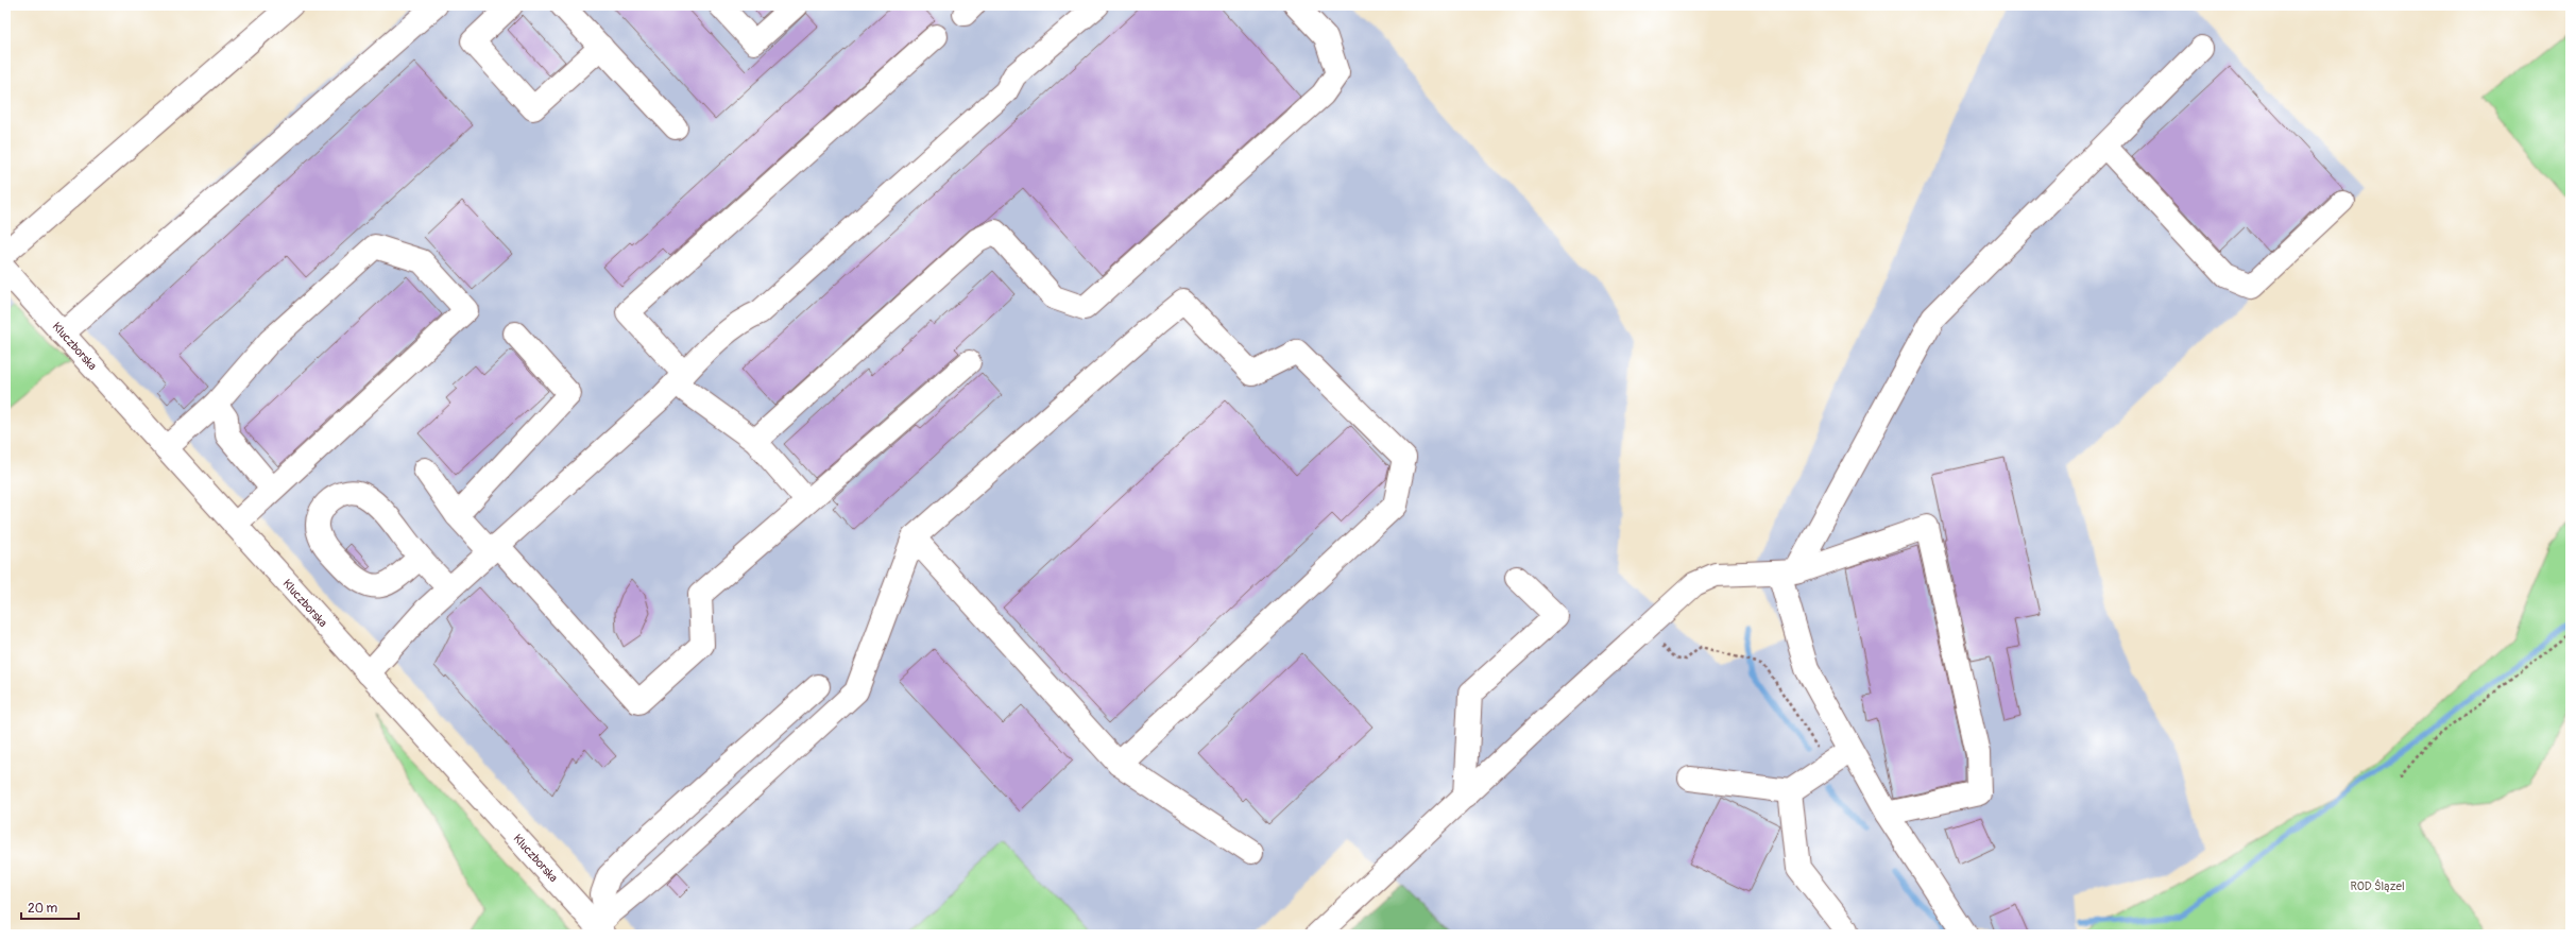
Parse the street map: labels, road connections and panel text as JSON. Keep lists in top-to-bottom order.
{
  "streets": {
    "street": ["Kluczborska"]
  },
  "parks": ["ROD Ślązel"],
  "scale_bar": "20 m"
}
